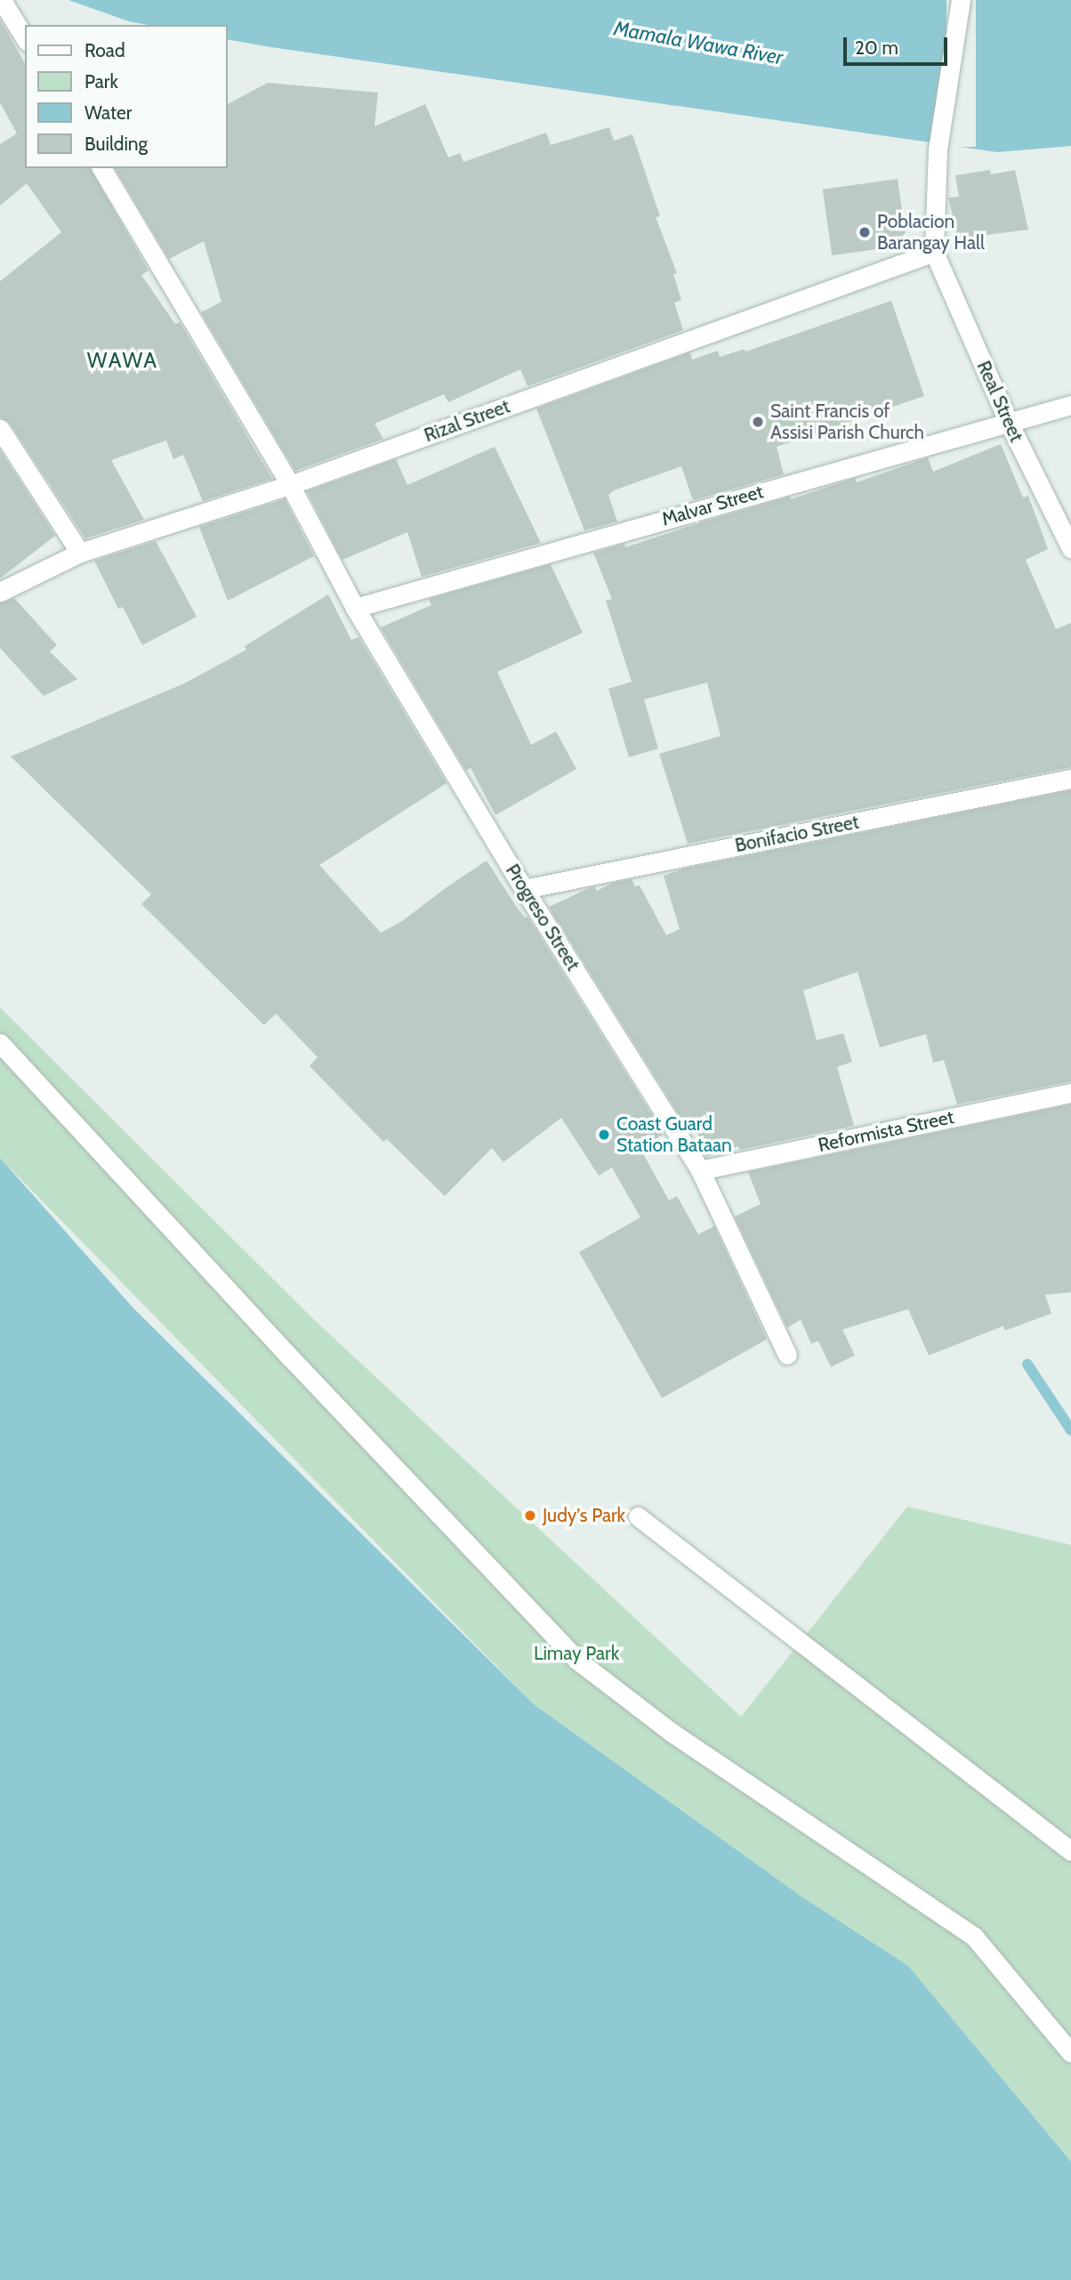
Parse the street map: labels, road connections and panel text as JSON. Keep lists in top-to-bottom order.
{
  "streets": {
    "street": [
      "Real Street",
      "Rizal Street",
      "Malvar Street",
      "Bonifacio Street",
      "Progreso Street",
      "Reformista Street"
    ]
  },
  "crossings": [
    ["Real Street", "Rizal Street"],
    ["Real Street", "Malvar Street"],
    ["Rizal Street", "Progreso Street"],
    ["Malvar Street", "Progreso Street"],
    ["Bonifacio Street", "Progreso Street"],
    ["Progreso Street", "Reformista Street"]
  ],
  "districts": ["WAWA"],
  "water": ["Mamala Wawa River"],
  "parks": ["Limay Park"],
  "places": [
    "Poblacion Barangay Hall",
    "Saint Francis of Assisi Parish Church",
    "Coast Guard Station Bataan",
    "Judy's Park"
  ],
  "legend": [
    "Road",
    "Park",
    "Water",
    "Building"
  ],
  "scale_bar": "20 m"
}
